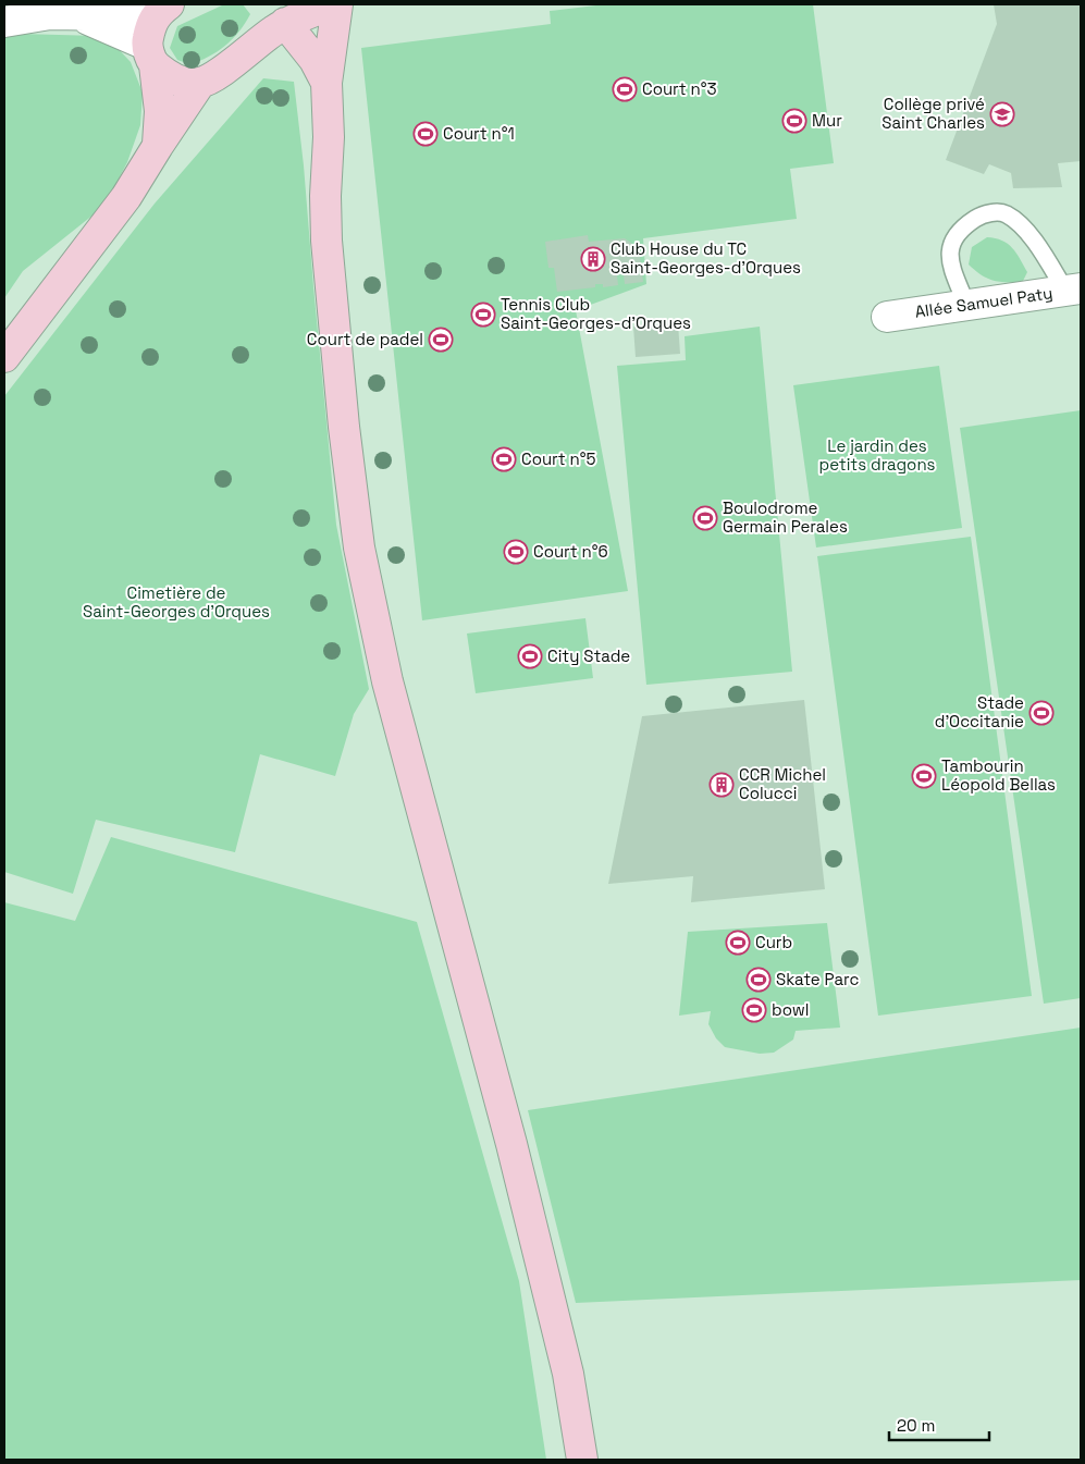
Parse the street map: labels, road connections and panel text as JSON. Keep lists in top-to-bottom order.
{
  "streets": {
    "street": ["Allée Samuel Paty"]
  },
  "parks": ["Le jardin des petits dragons", "Cimetière de Saint-Georges d'Orques"],
  "places": {
    "sports": [
      "Court n°3",
      "Mur",
      "Court n°1",
      "Tennis Club Saint-Georges-d'Orques",
      "Court de padel",
      "Court n°5",
      "Boulodrome Germain Perales",
      "Court n°6",
      "City Stade",
      "Stade d'Occitanie",
      "Tambourin Léopold Bellas",
      "Curb",
      "Skate Parc",
      "bowl"
    ],
    "school or university": ["Collège privé Saint Charles"],
    "building": ["Club House du TC Saint-Georges-d'Orques", "CCR Michel Colucci"]
  },
  "scale_bar": "20 m"
}
